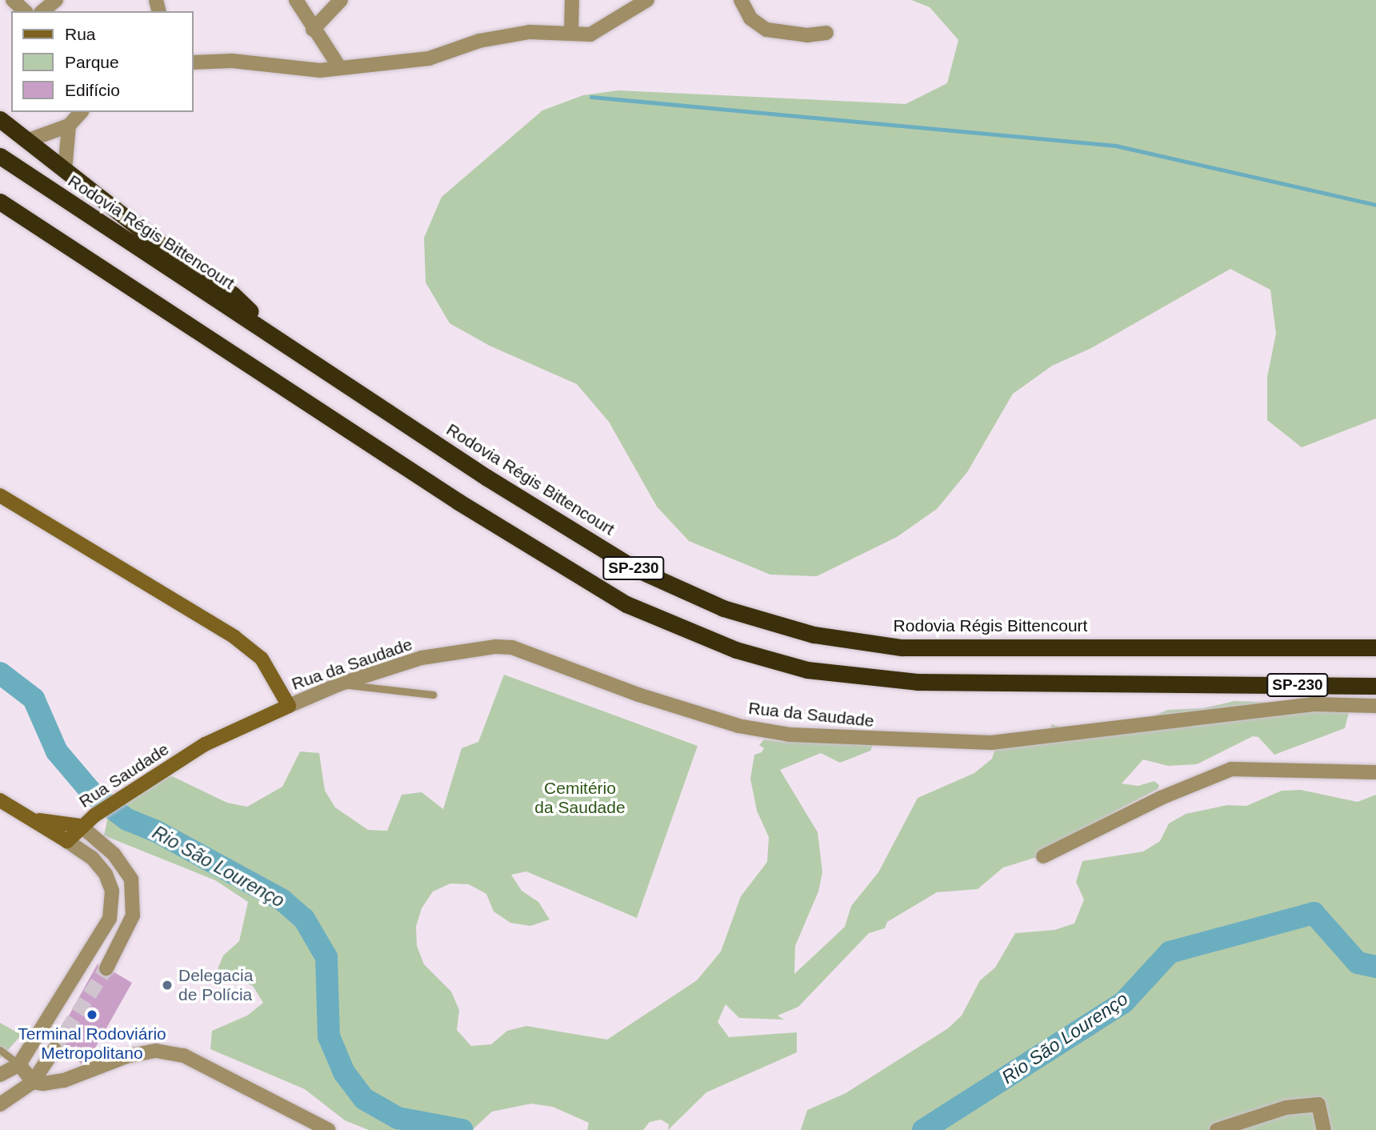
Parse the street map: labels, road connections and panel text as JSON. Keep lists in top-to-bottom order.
{
  "streets": {
    "highway": ["Rodovia Régis Bittencourt", "SP-230"],
    "street": ["Rua da Saudade", "Rua Saudade"]
  },
  "crossings": [
    ["Rua da Saudade", "Rua Saudade"]
  ],
  "water": ["Rio São Lourenço"],
  "parks": ["Cemitério da Saudade"],
  "places": ["Delegacia de Polícia", "Terminal Rodoviário Metropolitano"],
  "legend": ["Rua", "Parque", "Edifício"]
}
